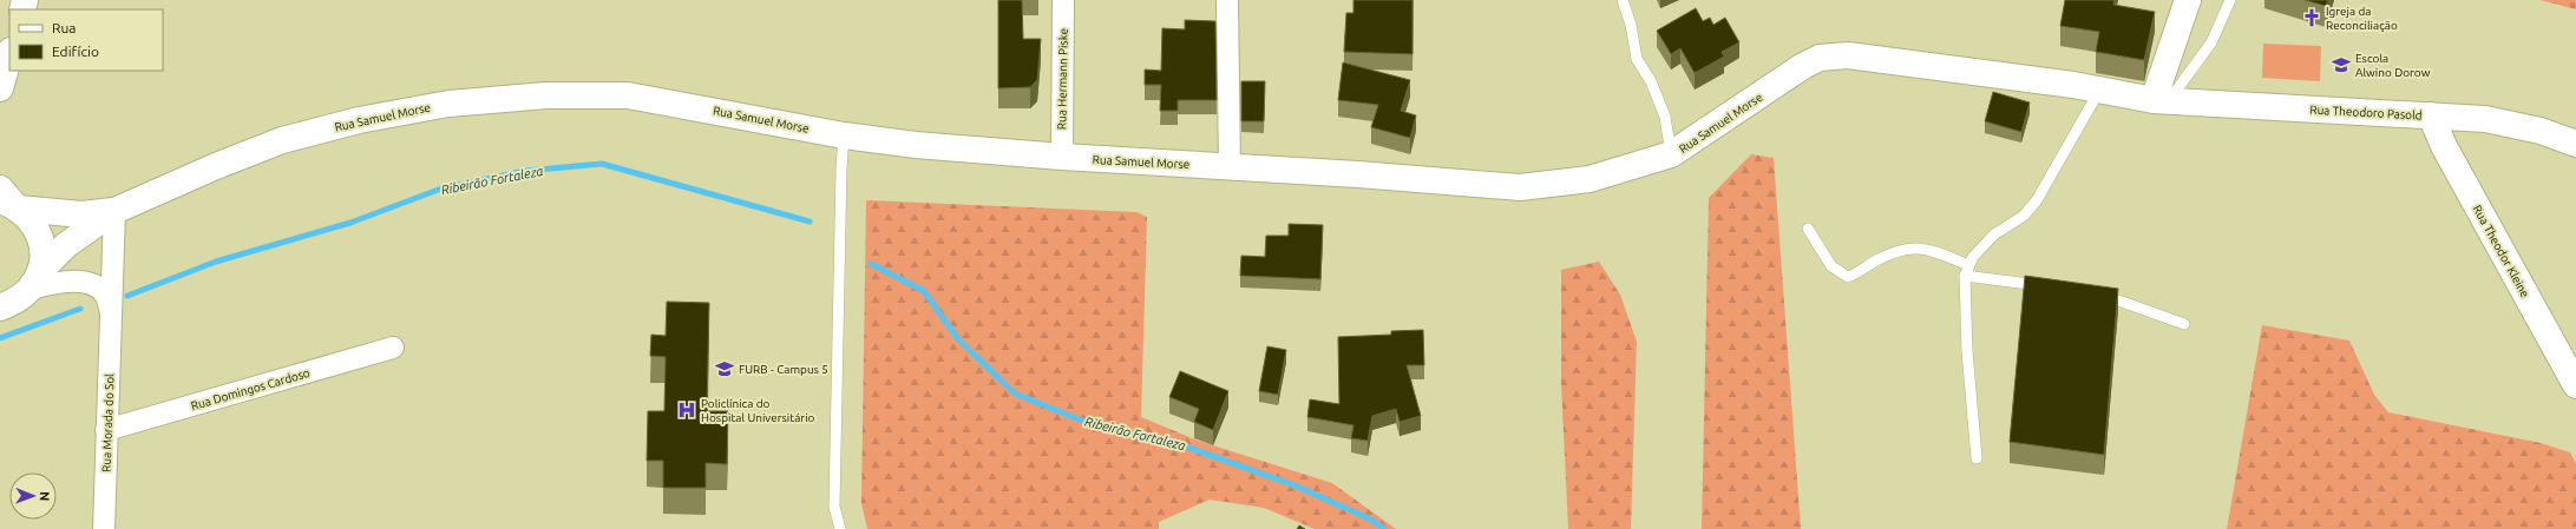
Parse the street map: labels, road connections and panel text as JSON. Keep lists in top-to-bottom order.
{
  "streets": {
    "main road": ["Rua Theodoro Pasold", "Rua Samuel Morse", "Rua Theodor Kleine"],
    "street": ["Rua Hermann Piske", "Rua Domingos Cardoso", "Rua Morada do Sol"]
  },
  "crossings": [
    ["Rua Hermann Piske", "Rua Samuel Morse"],
    ["Rua Theodoro Pasold", "Rua Samuel Morse"],
    ["Rua Theodoro Pasold", "Rua Theodor Kleine"],
    ["Rua Samuel Morse", "Rua Morada do Sol"],
    ["Rua Domingos Cardoso", "Rua Morada do Sol"]
  ],
  "water": ["Ribeirão Fortaleza"],
  "places": {
    "church": ["Igreja da Reconciliação"],
    "school or university": ["Escola Alwino Dorow", "FURB - Campus 5"],
    "hospital": ["Policlínica do Hospital Universitário"]
  },
  "legend": ["Rua", "Edifício"],
  "north": "right"
}
